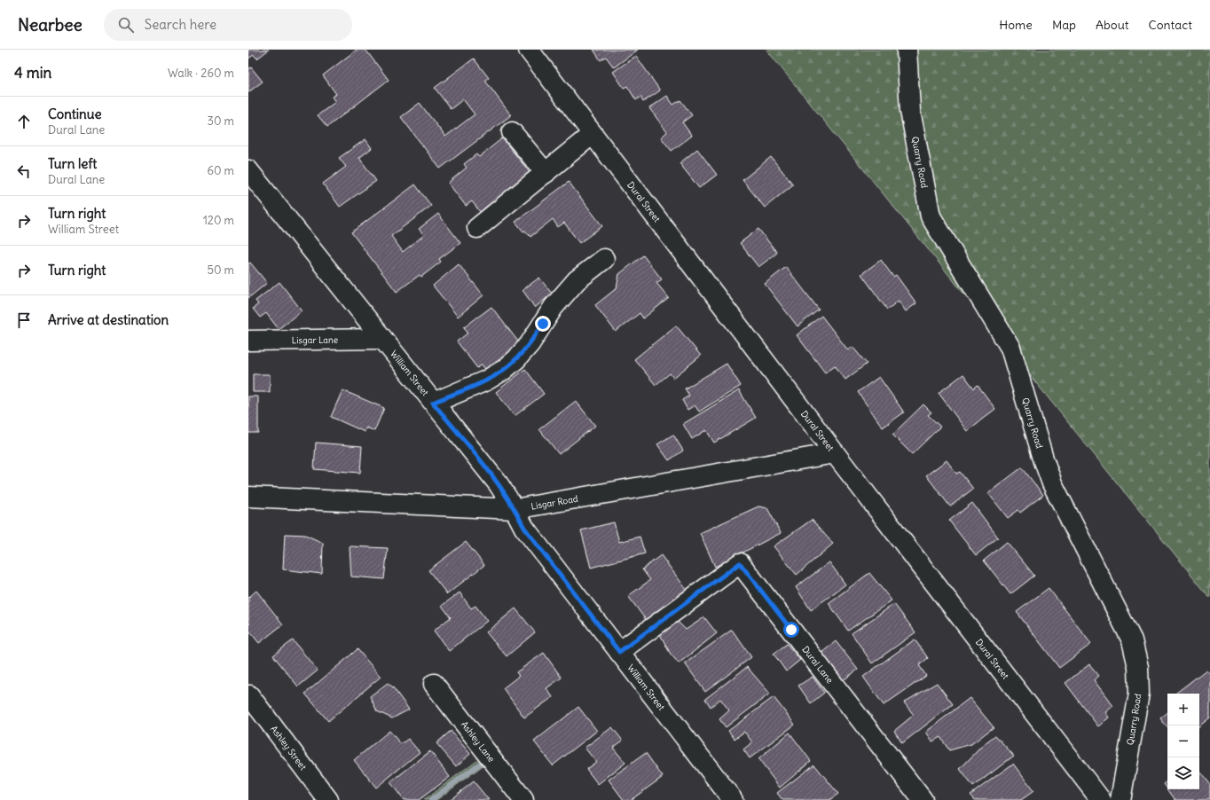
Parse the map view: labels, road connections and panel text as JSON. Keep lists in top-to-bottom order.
{
  "streets": {
    "street": [
      "Quarry Road",
      "Dural Street",
      "Lisgar Lane",
      "William Street",
      "Lisgar Road",
      "Dural Lane",
      "Ashley Lane",
      "Ashley Street"
    ]
  },
  "crossings": [
    ["Dural Street", "Lisgar Road"],
    ["Lisgar Lane", "William Street"],
    ["William Street", "Lisgar Road"],
    ["William Street", "Dural Lane"]
  ],
  "page": {
    "header": "Nearbee",
    "search": "Search here",
    "nav": [
      "Home",
      "Map",
      "About",
      "Contact"
    ],
    "heading": ["4 min", "Walk · 260 m"],
    "list": [
      ["Continue", "Dural Lane", "30 m"],
      ["Turn left", "Dural Lane", "60 m"],
      ["Turn right", "William Street", "120 m"],
      ["Turn right", "50 m"],
      "Arrive at destination"
    ],
    "map_buttons": ["+", "−"]
  }
}
